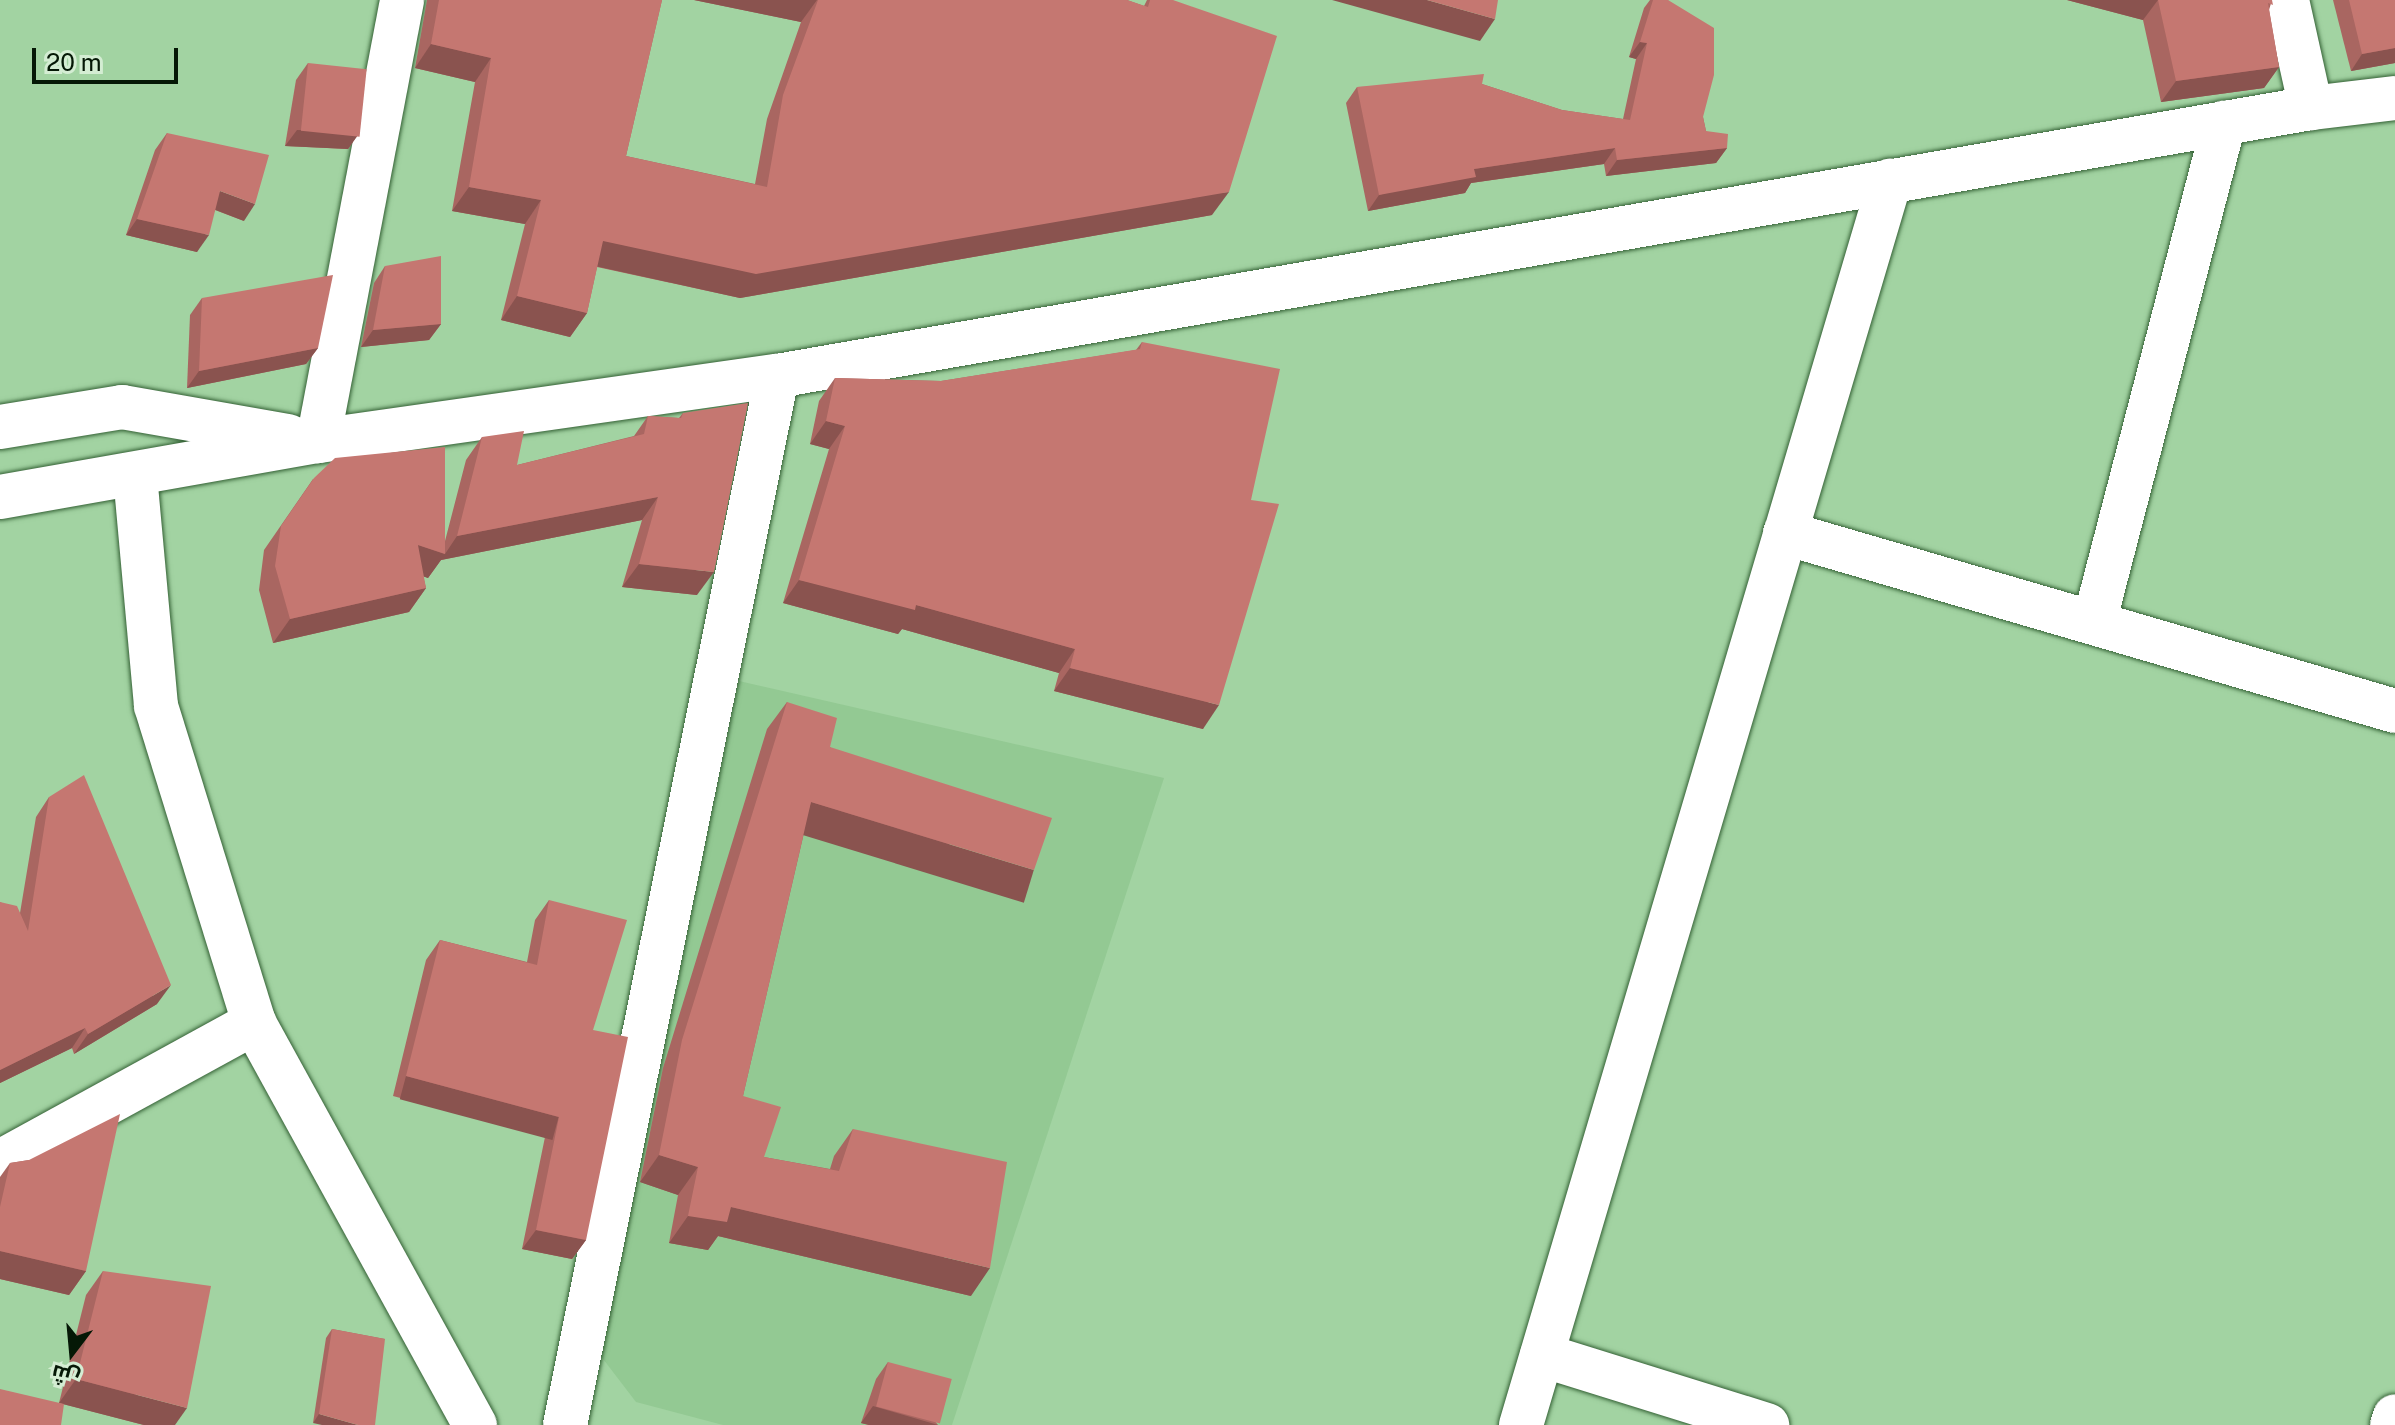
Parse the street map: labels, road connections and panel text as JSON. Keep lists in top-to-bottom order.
{
  "scale_bar": "20 m",
  "north": "bottom"
}
